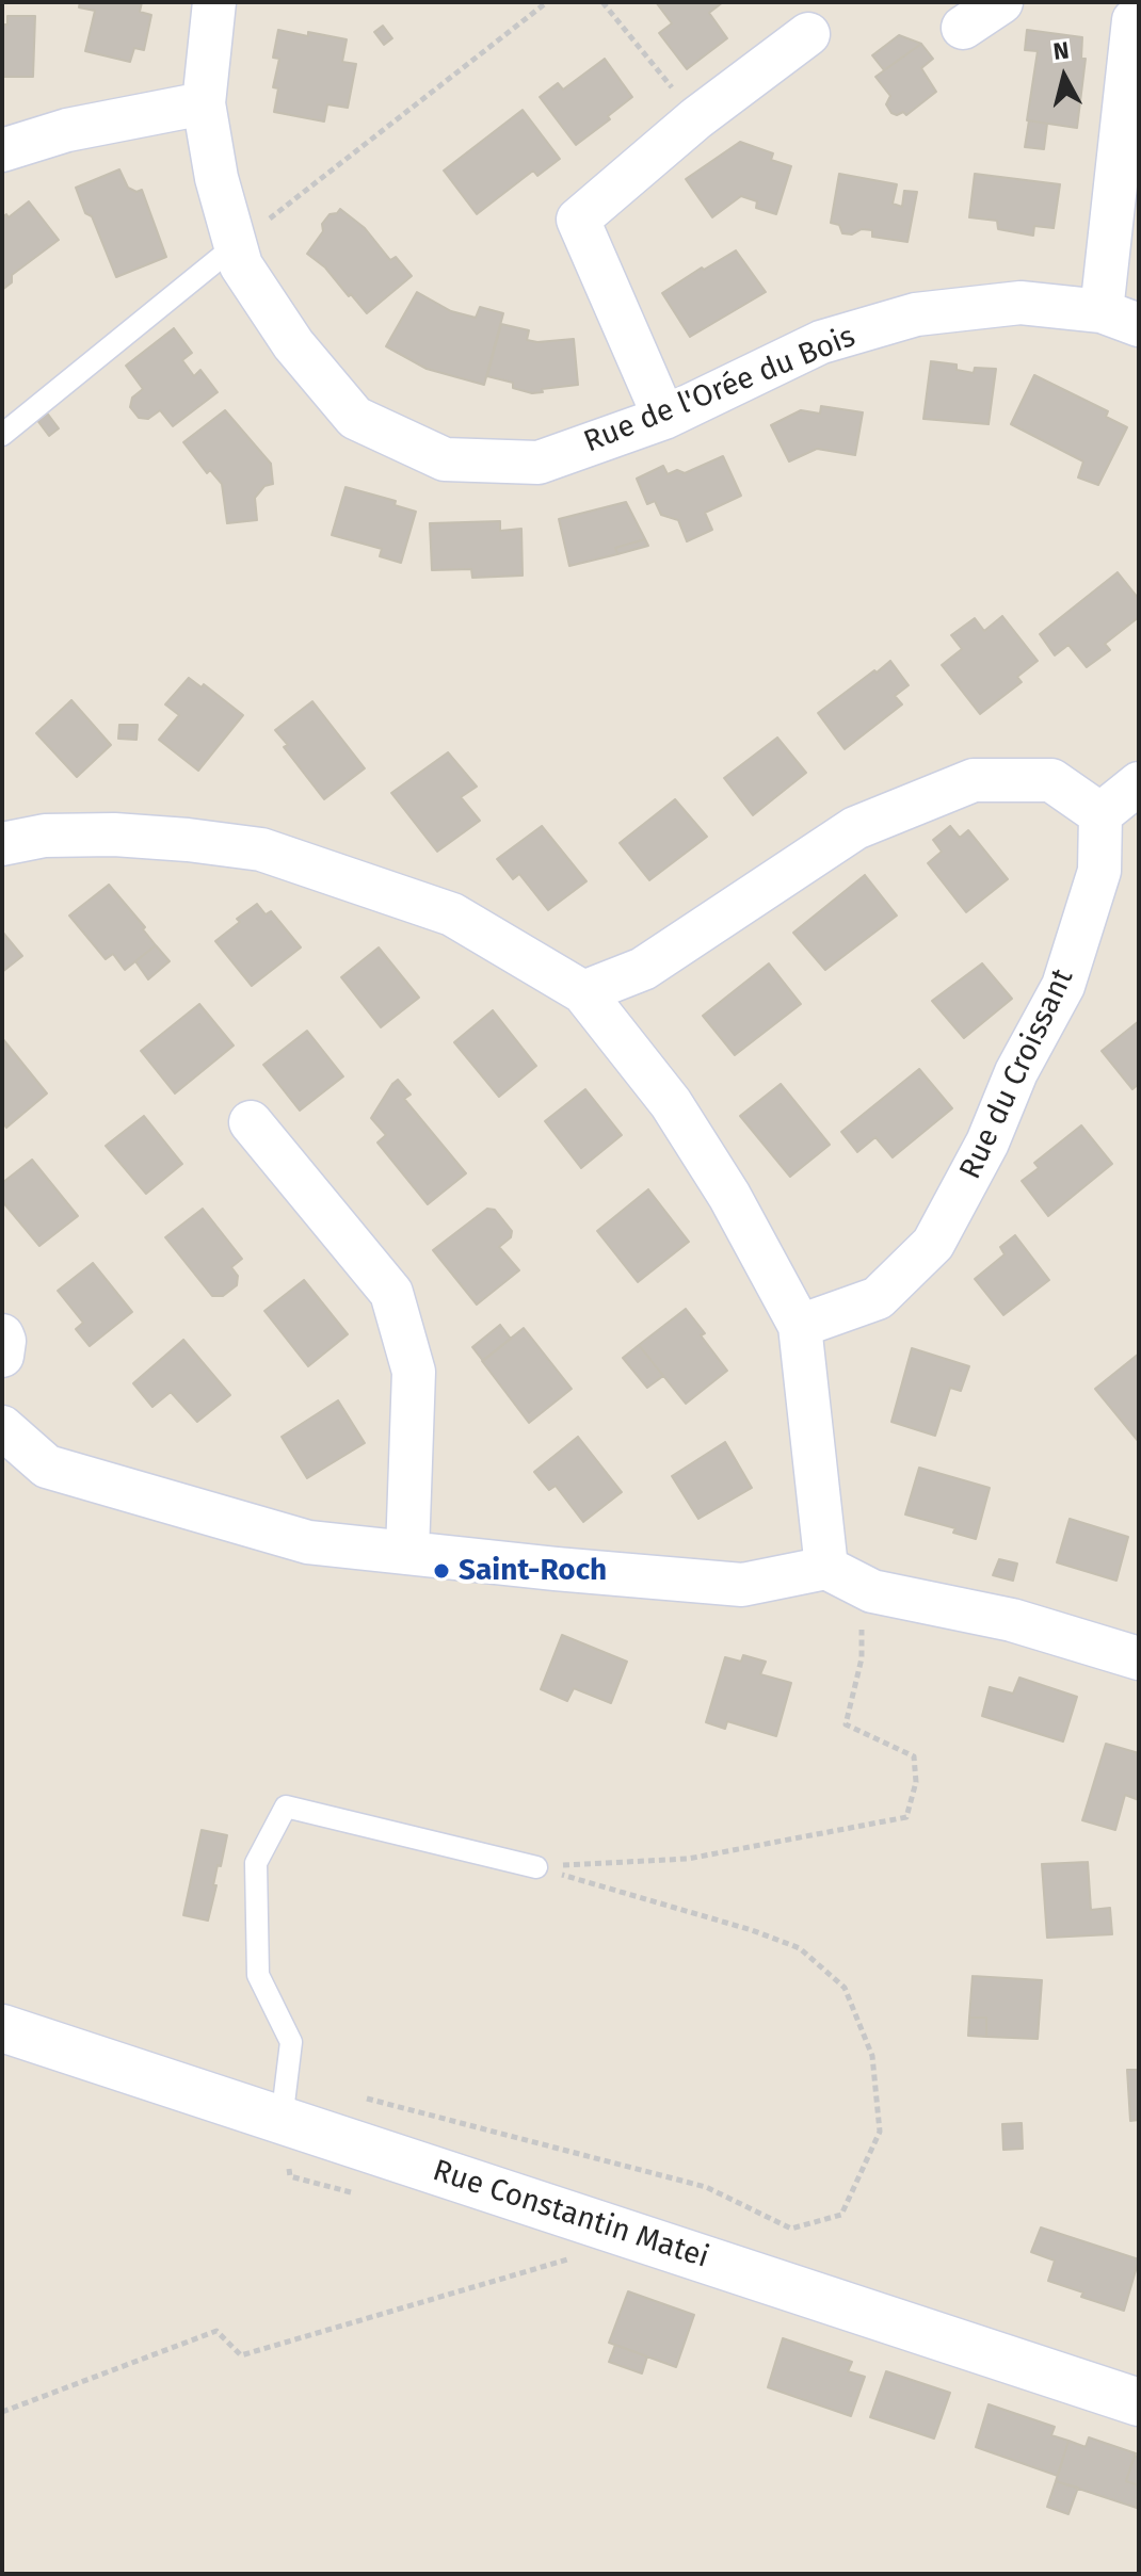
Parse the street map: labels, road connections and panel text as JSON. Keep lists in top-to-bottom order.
{
  "streets": {
    "street": ["Rue de l'Orée du Bois", "Rue du Croissant", "Rue Constantin Matei"]
  },
  "places": ["Saint-Roch"],
  "north": "top"
}
